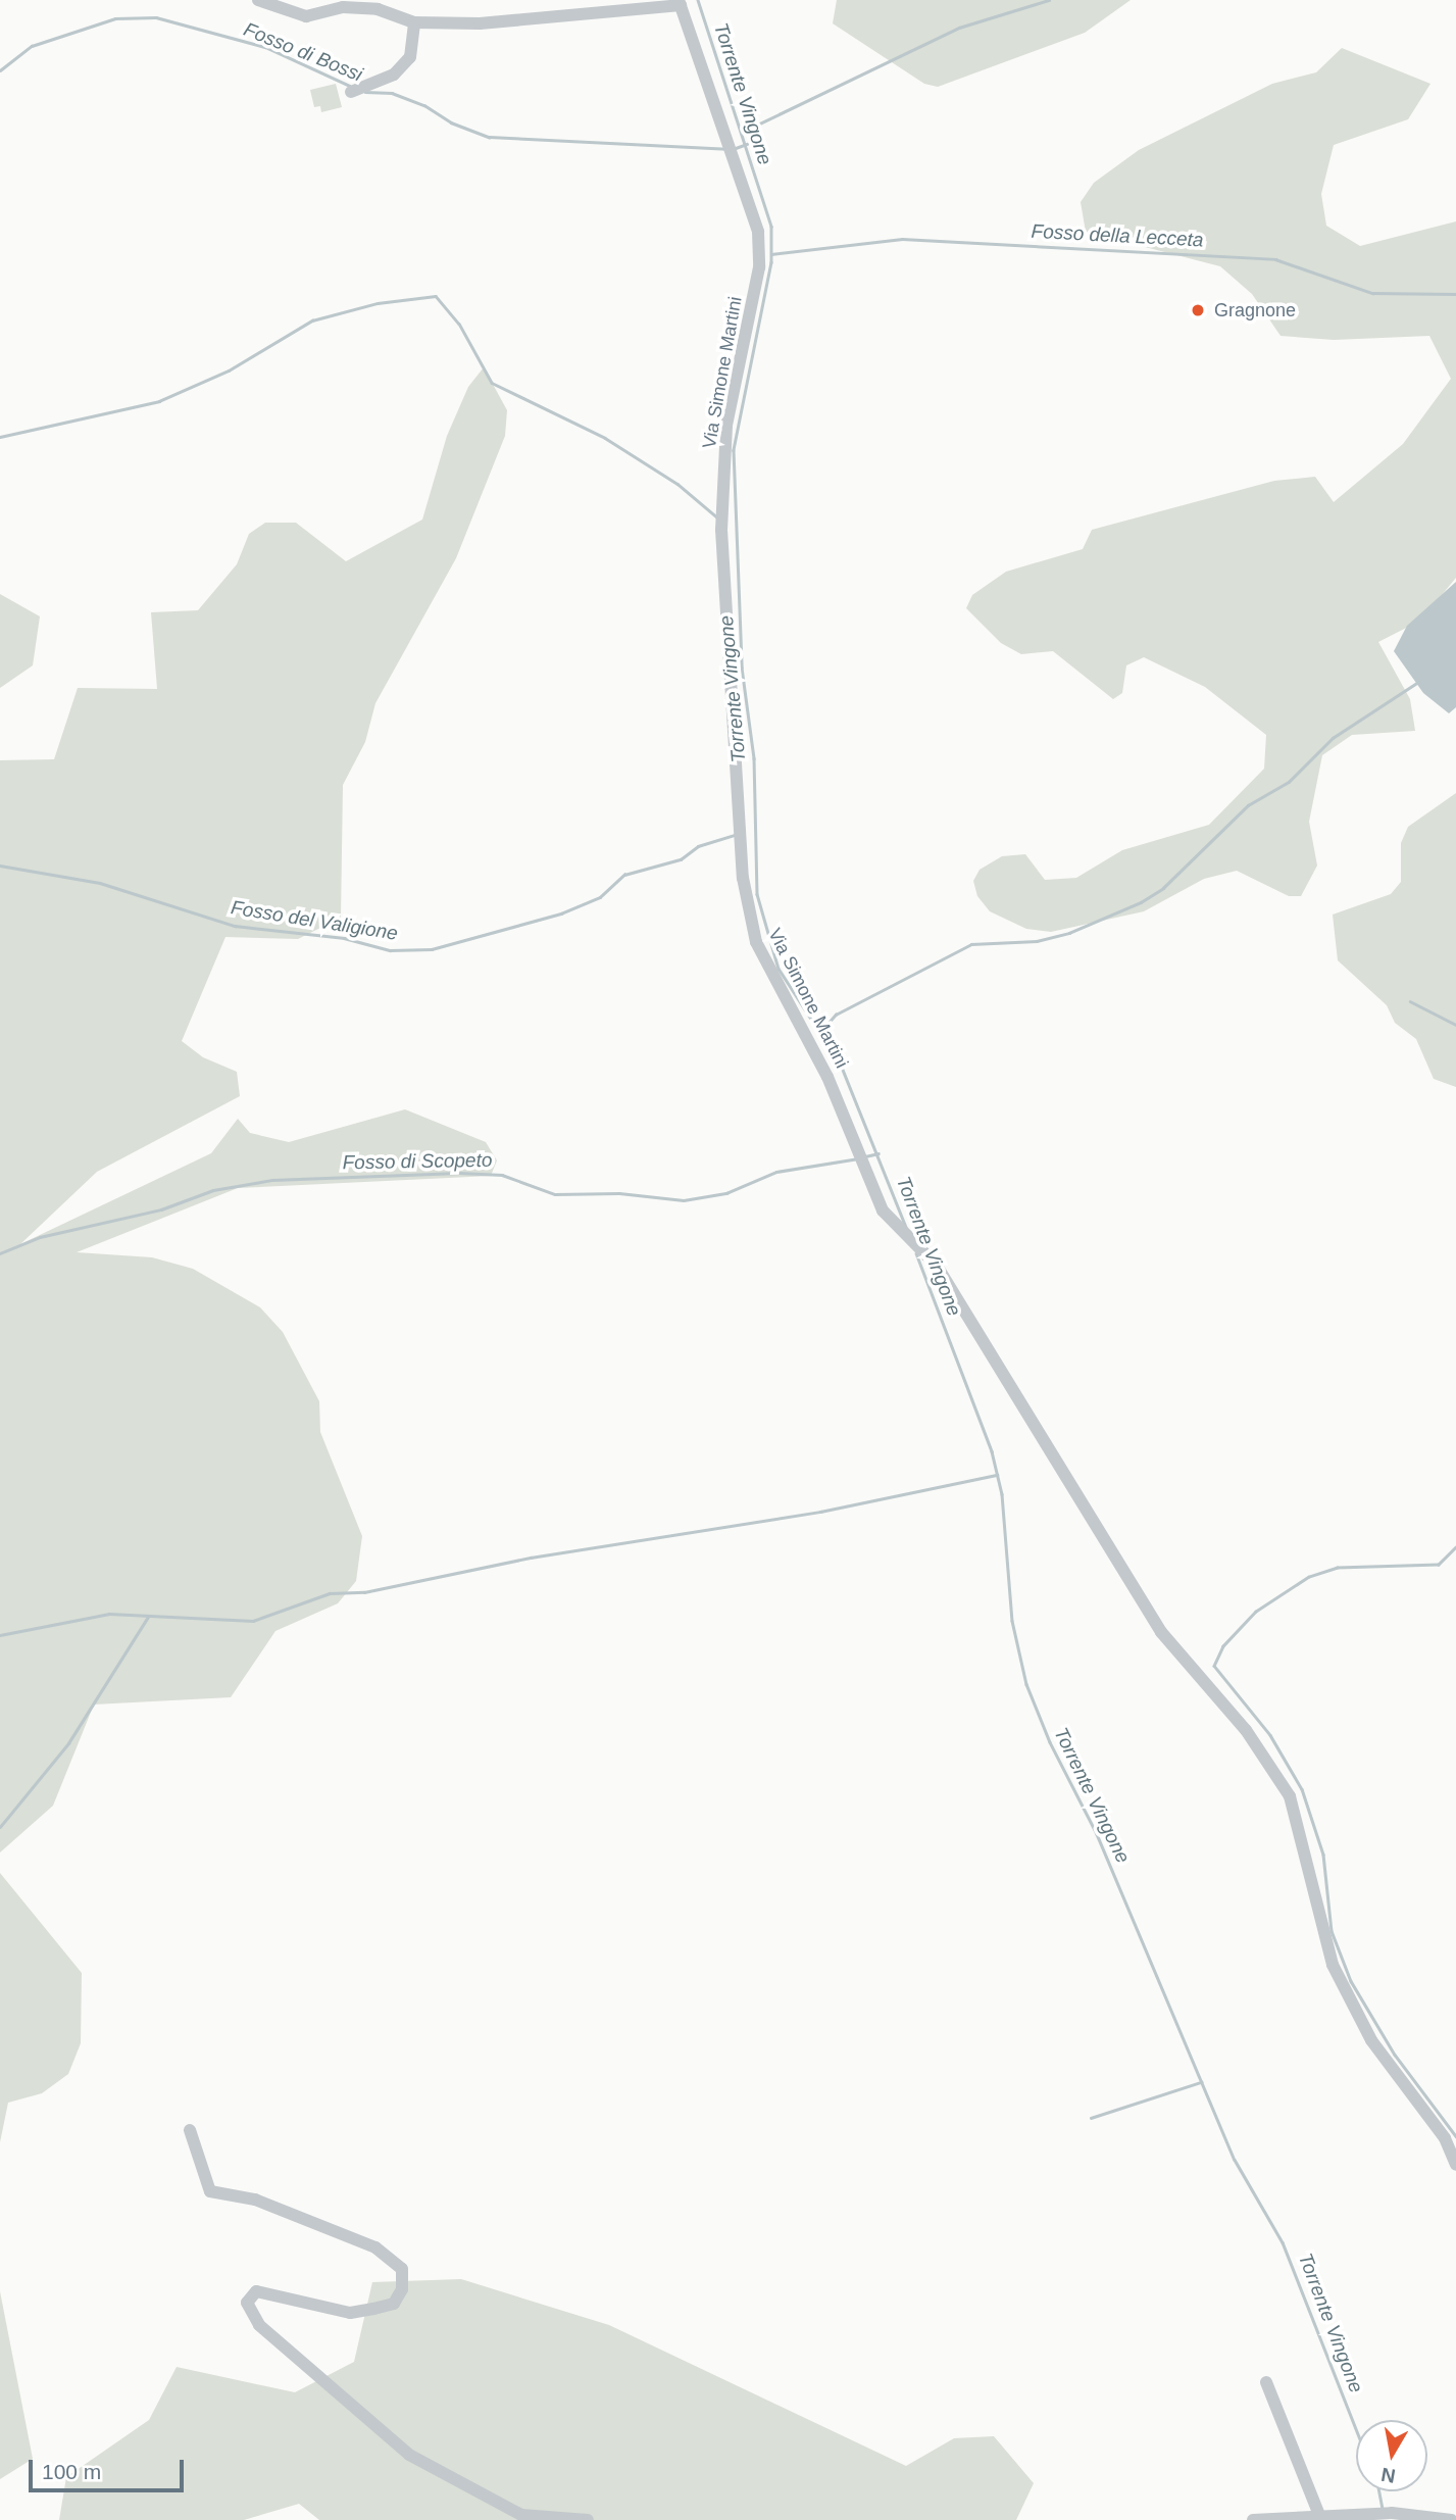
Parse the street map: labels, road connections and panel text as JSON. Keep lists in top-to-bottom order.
{
  "streets": {
    "street": ["Via Simone Martini"]
  },
  "water": [
    "Fosso di Bossi",
    "Torrente Vingone",
    "Fosso della Lecceta",
    "Fosso del Valigione",
    "Fosso di Scopeto"
  ],
  "places": ["Gragnone"],
  "scale_bar": "100 m",
  "north": "bottom"
}
